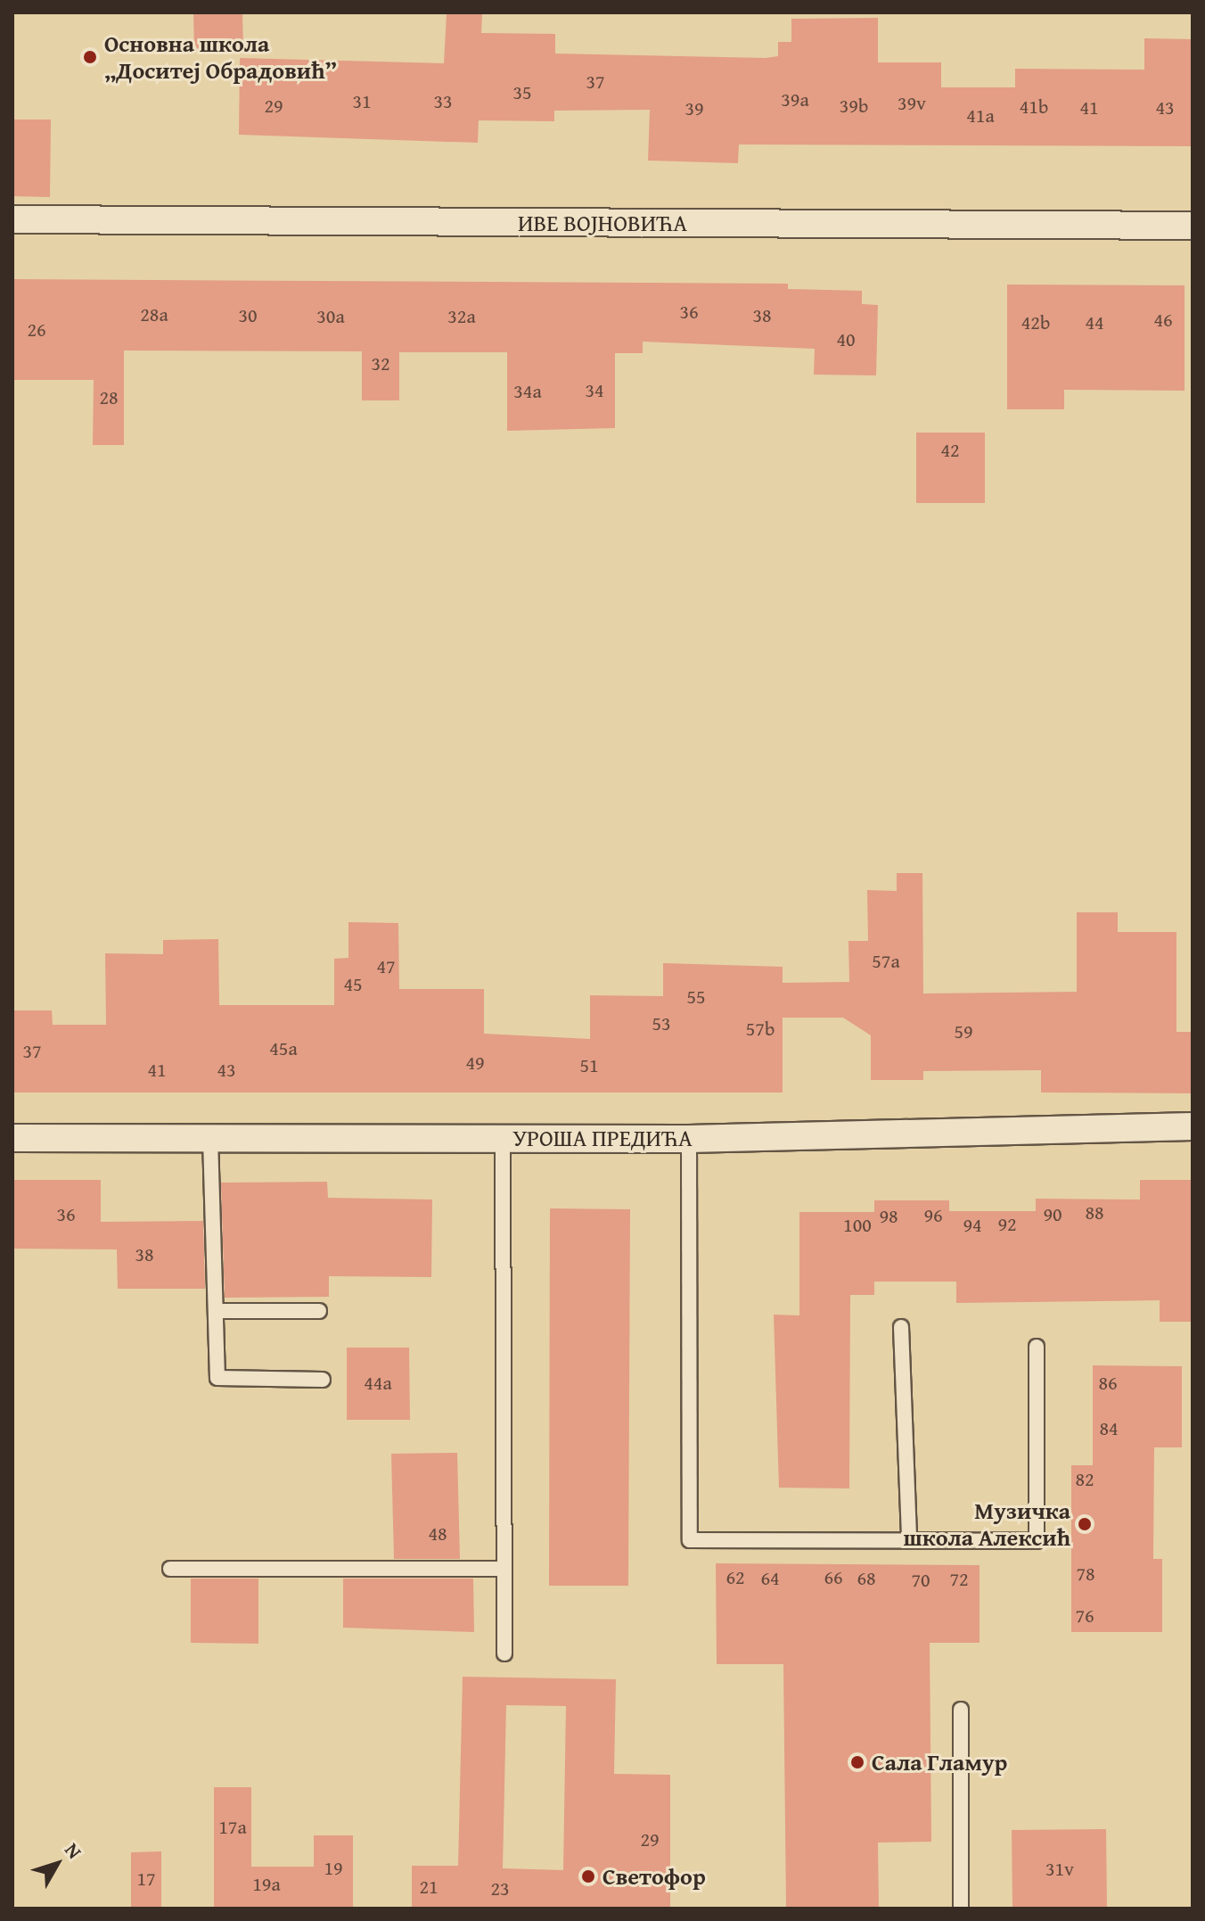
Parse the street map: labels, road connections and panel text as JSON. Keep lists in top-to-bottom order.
{
  "streets": {
    "street": ["ИВЕ ВОЈНОВИЋА", "УРОША ПРЕДИЋА"]
  },
  "places": [
    "Основна школа „Доситеј Обрадовић”",
    "Музичка школа Алексић",
    "Сала Гламур",
    "Светофор"
  ],
  "house_numbers": [
    "37",
    "35",
    "39a",
    "31",
    "33",
    "39v",
    "29",
    "39b",
    "41b",
    "41",
    "43",
    "39",
    "41a",
    "36",
    "28a",
    "30",
    "38",
    "30a",
    "32a",
    "46",
    "42b",
    "44",
    "26",
    "40",
    "32",
    "34",
    "34a",
    "28",
    "42",
    "57a",
    "47",
    "45",
    "55",
    "53",
    "57b",
    "59",
    "45a",
    "37",
    "49",
    "51",
    "41",
    "43",
    "88",
    "36",
    "90",
    "96",
    "98",
    "92",
    "100",
    "94",
    "38",
    "44a",
    "86",
    "84",
    "82",
    "48",
    "78",
    "62",
    "66",
    "64",
    "68",
    "72",
    "70",
    "76",
    "17a",
    "29",
    "19",
    "31v",
    "17",
    "19a",
    "21",
    "23"
  ],
  "north": "top right"
}
